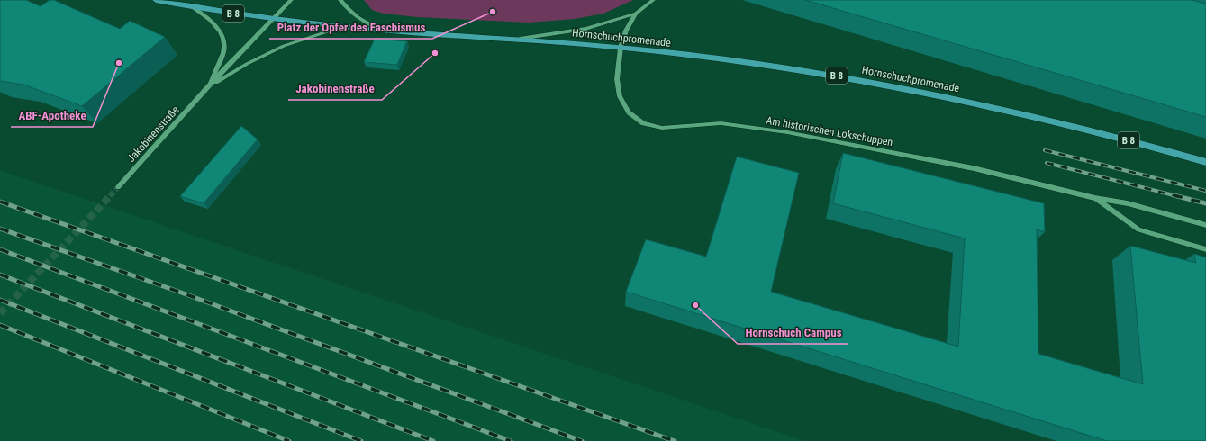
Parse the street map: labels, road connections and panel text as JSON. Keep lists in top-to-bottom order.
{
  "streets": {
    "main road": ["B 8", "Hornschuchpromenade"],
    "street": ["Am historischen Lokschuppen", "Jakobinenstraße"]
  },
  "crossings": [
    ["B 8", "Hornschuchpromenade"],
    ["B 8", "Jakobinenstraße"],
    ["Hornschuchpromenade", "Am historischen Lokschuppen"]
  ],
  "places": [
    "Platz der Opfer des Faschismus",
    "Jakobinenstraße",
    "ABF-Apotheke",
    "Hornschuch Campus"
  ]
}
